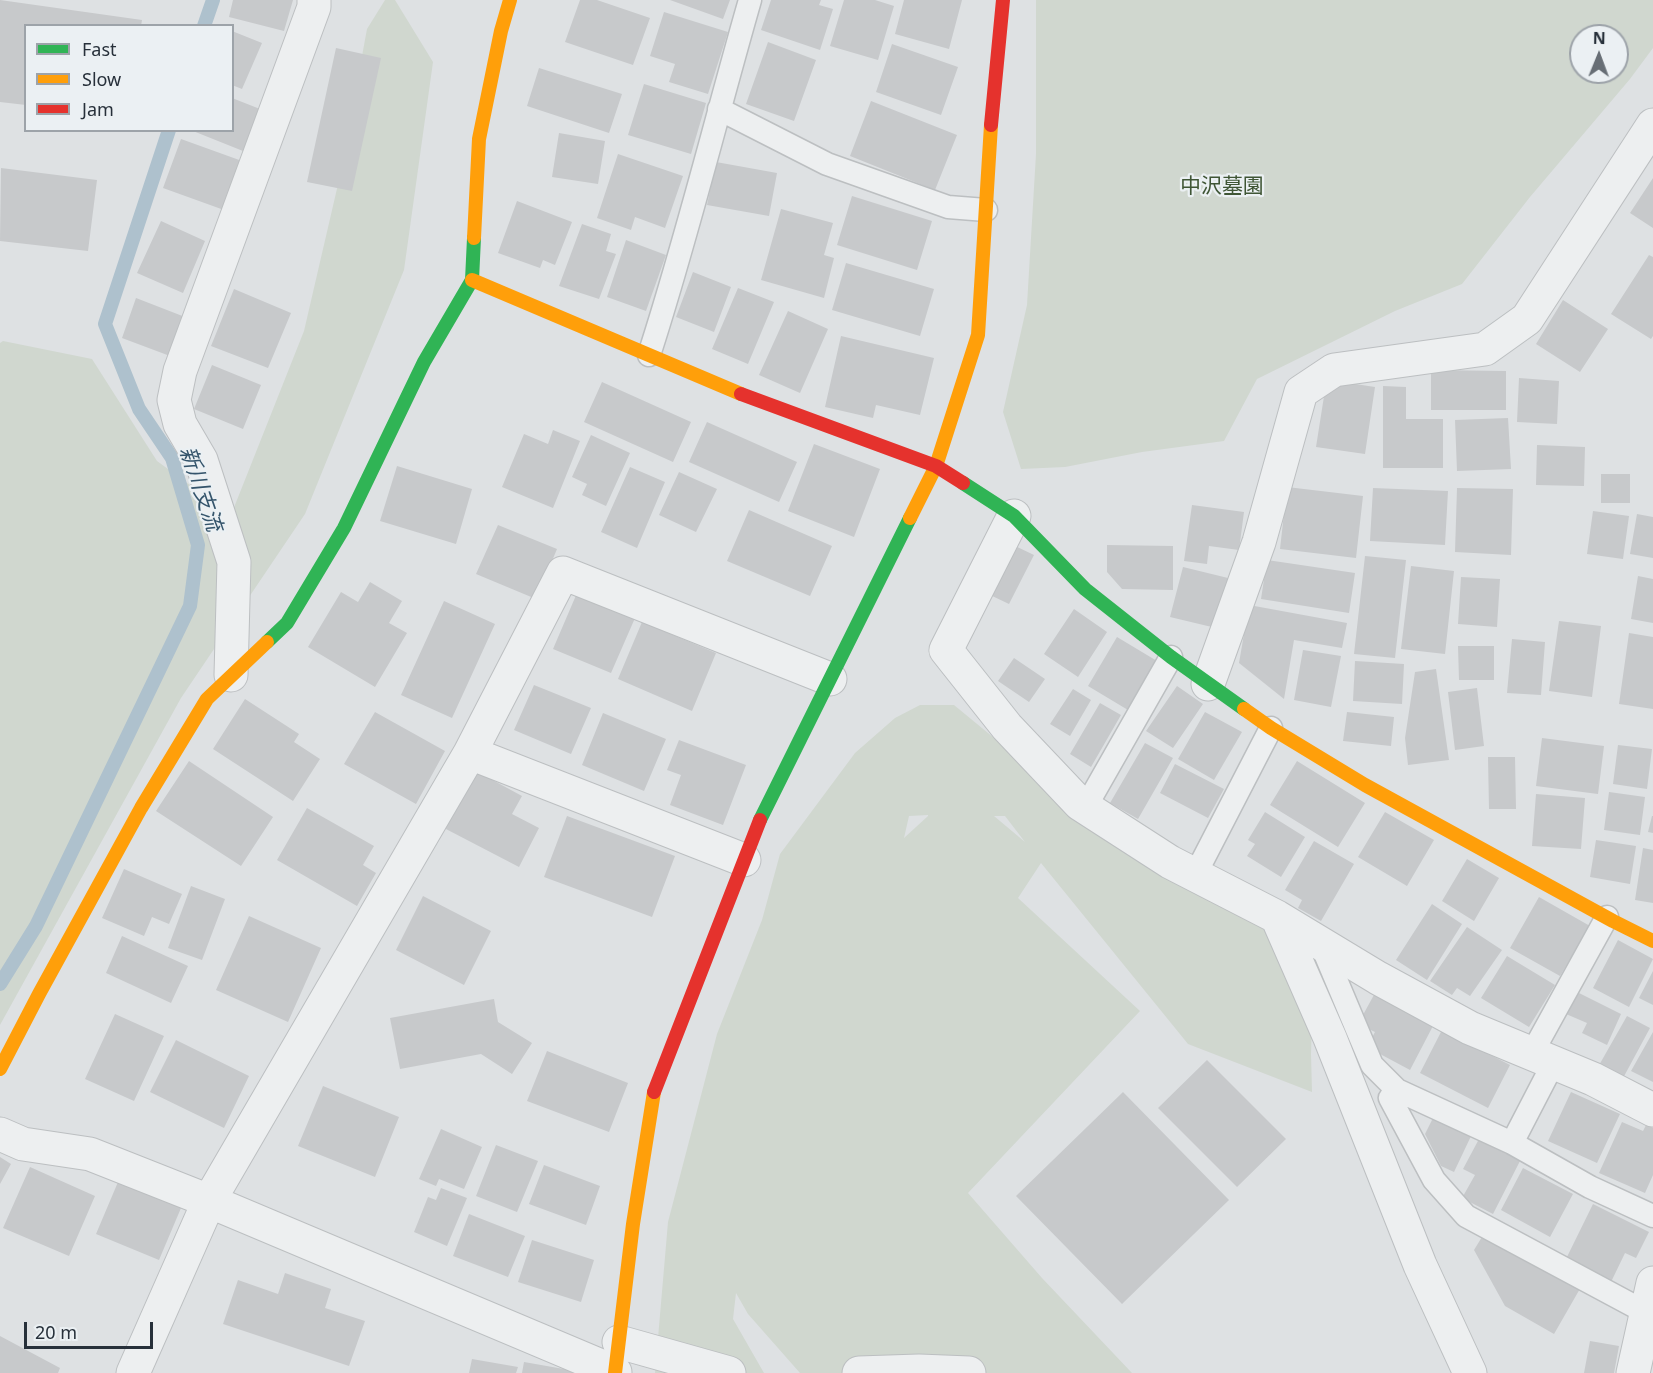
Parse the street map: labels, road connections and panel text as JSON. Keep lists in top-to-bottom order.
{
  "water": ["新川支流"],
  "parks": ["中沢墓園"],
  "legend": ["Fast", "Slow", "Jam"],
  "scale_bar": "20 m",
  "north": "top"
}
